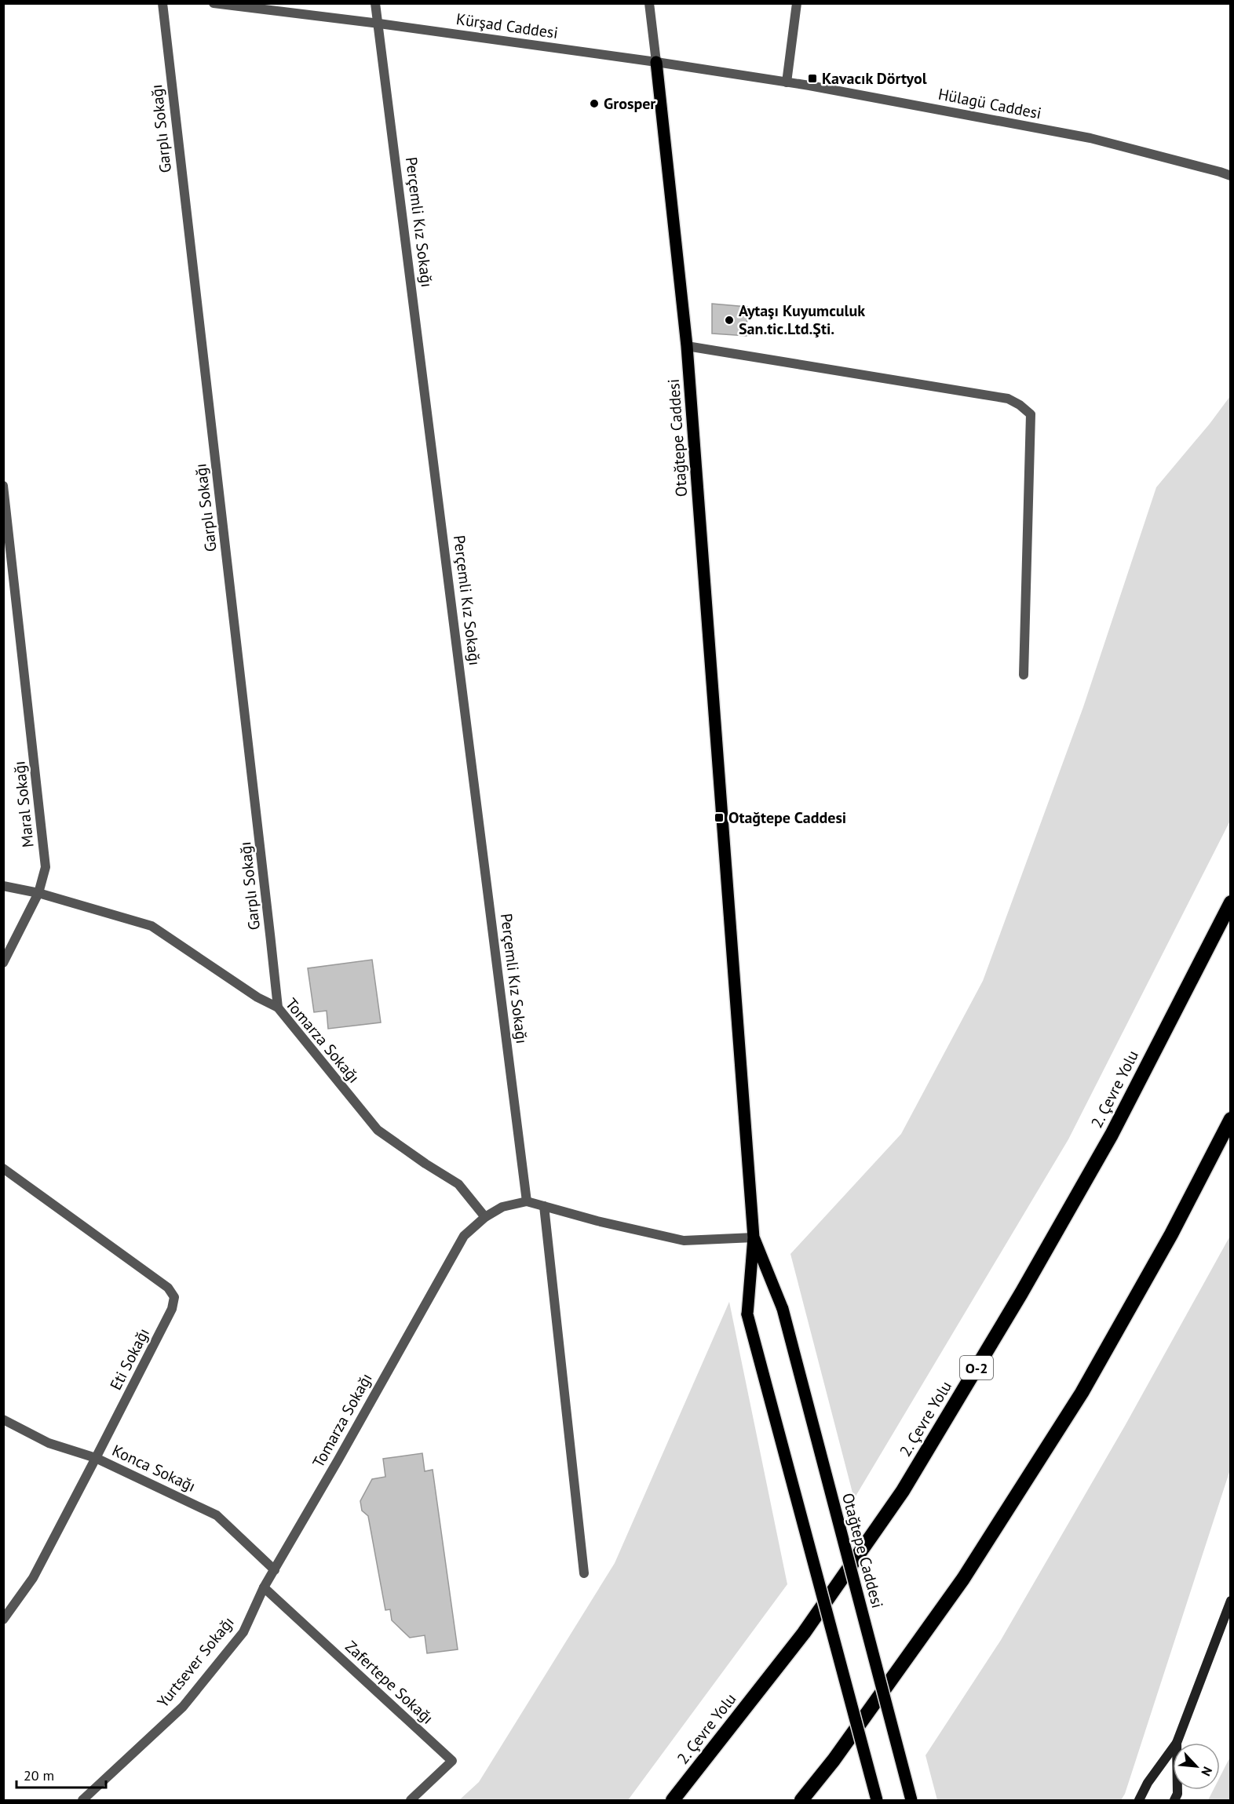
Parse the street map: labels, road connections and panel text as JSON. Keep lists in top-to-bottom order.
{
  "streets": {
    "highway": ["2. Çevre Yolu", "O-2"],
    "main road": ["Otağtepe Caddesi"],
    "street": [
      "Kürşad Caddesi",
      "Hülagü Caddesi",
      "Garplı Sokağı",
      "Perçemli Kız Sokağı",
      "Maral Sokağı",
      "Tomarza Sokağı",
      "Eti Sokağı",
      "Konca Sokağı",
      "Yurtsever Sokağı",
      "Zafertepe Sokağı"
    ]
  },
  "crossings": [
    ["Kürşad Caddesi", "Hülagü Caddesi"],
    ["Kürşad Caddesi", "Perçemli Kız Sokağı"],
    ["Kürşad Caddesi", "Otağtepe Caddesi"],
    ["Hülagü Caddesi", "Otağtepe Caddesi"],
    ["Garplı Sokağı", "Tomarza Sokağı"],
    ["Perçemli Kız Sokağı", "Tomarza Sokağı"],
    ["Otağtepe Caddesi", "Tomarza Sokağı"],
    ["Maral Sokağı", "Tomarza Sokağı"],
    ["Tomarza Sokağı", "Konca Sokağı"],
    ["Tomarza Sokağı", "Yurtsever Sokağı"],
    ["Eti Sokağı", "Konca Sokağı"],
    ["Konca Sokağı", "Yurtsever Sokağı"],
    ["Yurtsever Sokağı", "Zafertepe Sokağı"]
  ],
  "places": {
    "transit": ["Kavacık Dörtyol", "Otağtepe Caddesi"],
    "other": ["Grosper", "Aytaşı Kuyumculuk San.tic.Ltd.Şti."]
  },
  "scale_bar": "20 m",
  "north": "bottom right"
}
